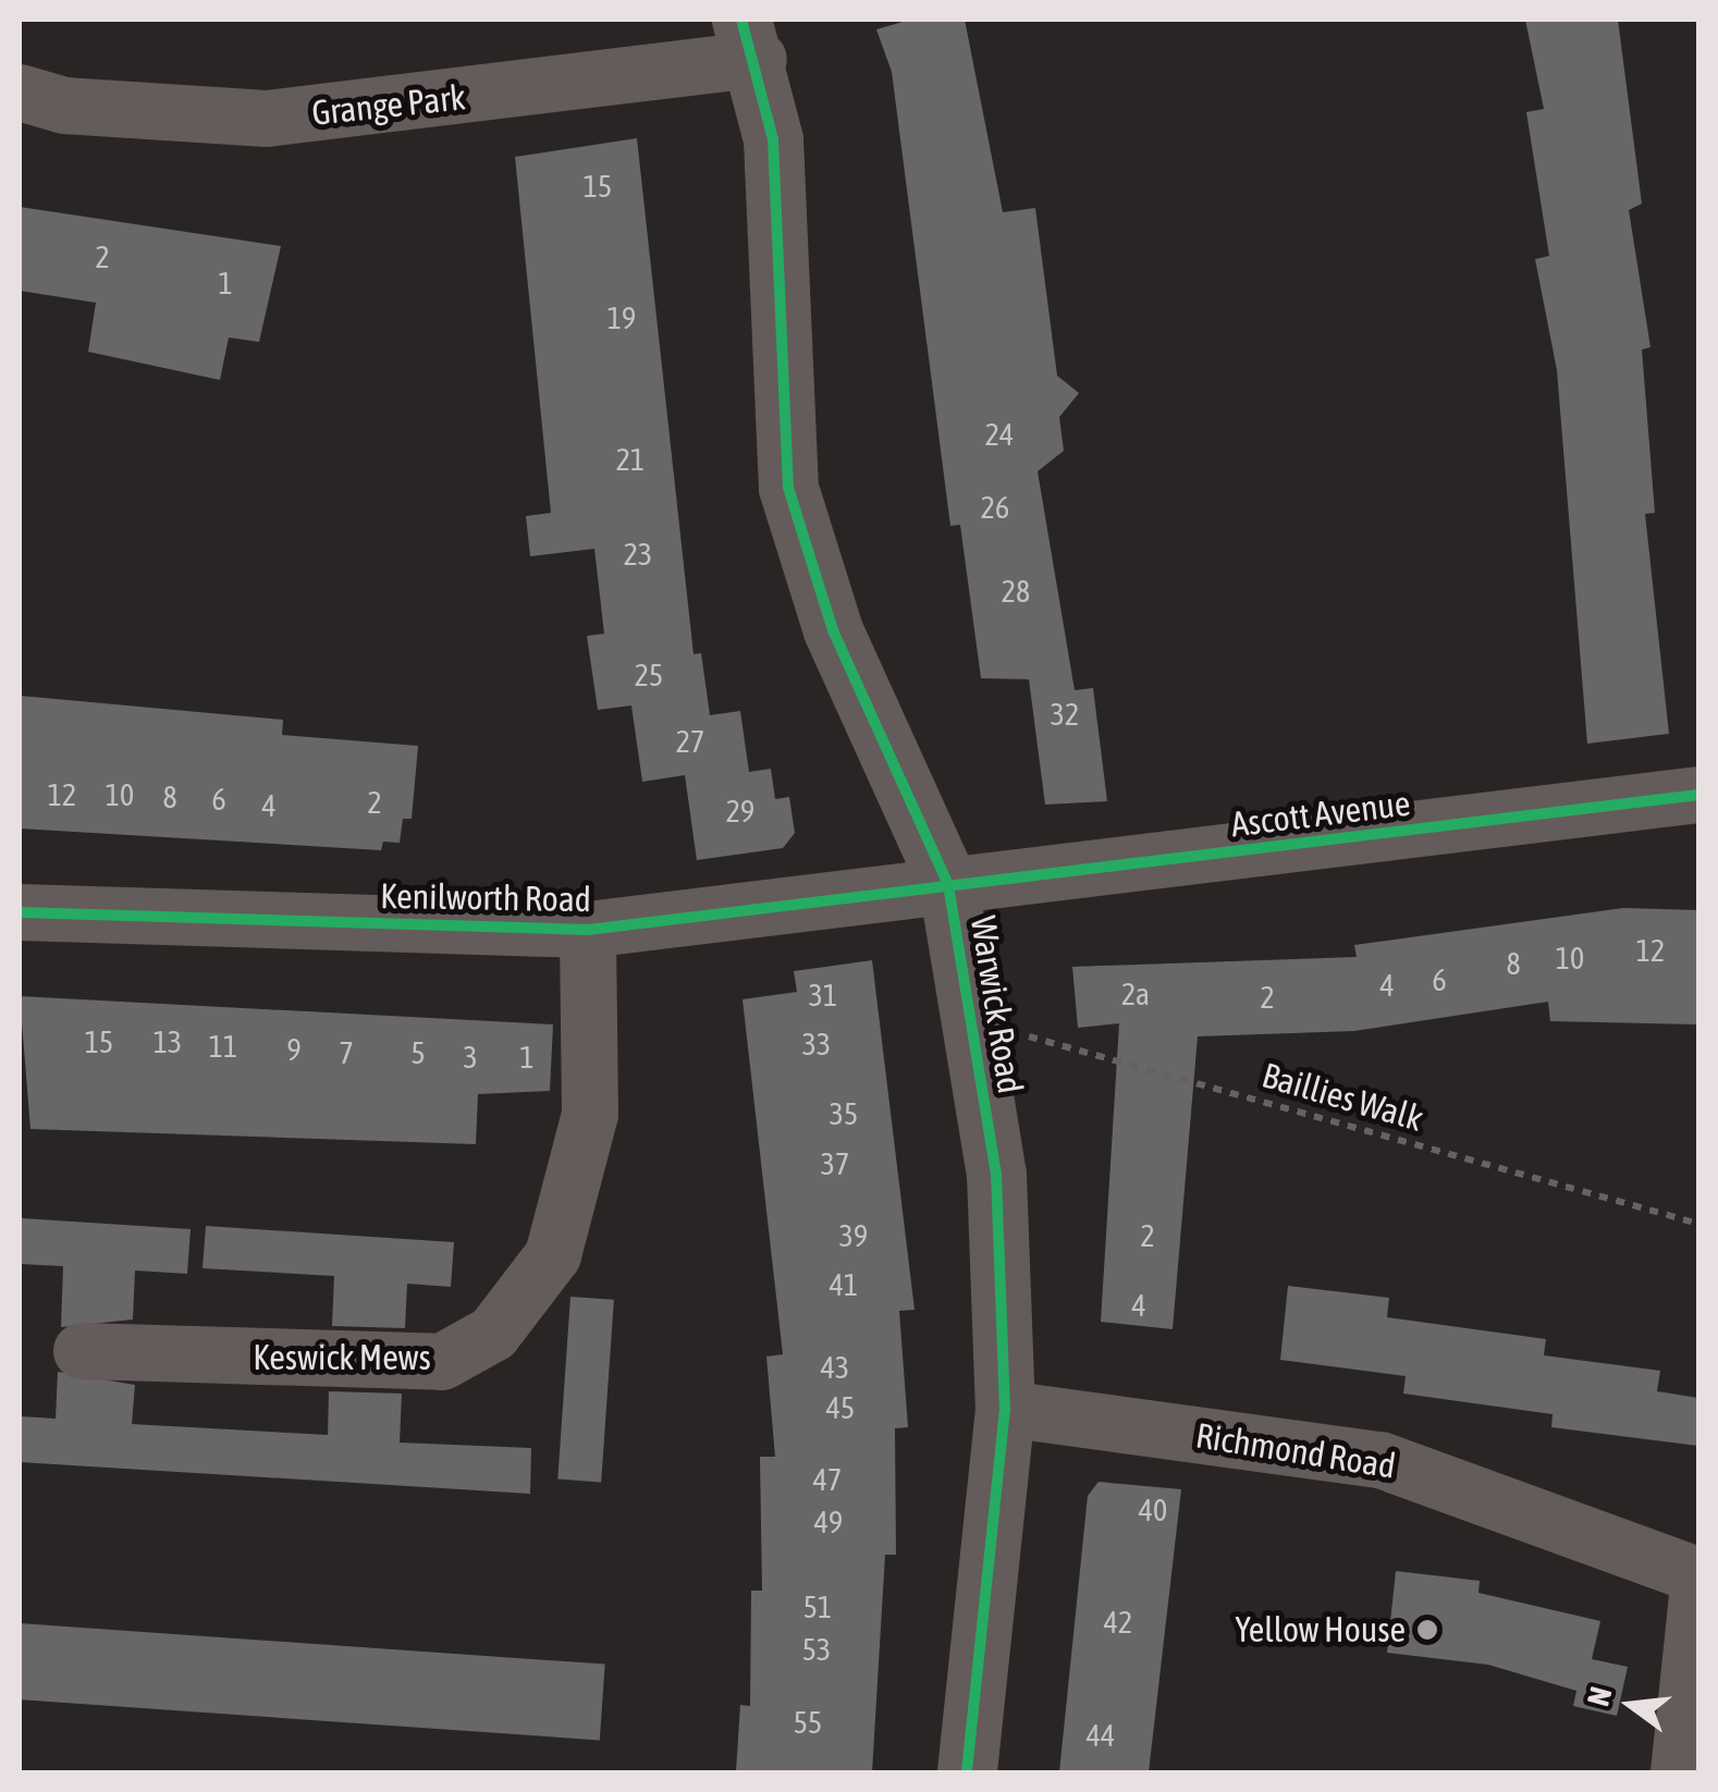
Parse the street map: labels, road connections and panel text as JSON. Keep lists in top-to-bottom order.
{
  "streets": {
    "street": [
      "Grange Park",
      "Ascott Avenue",
      "Kenilworth Road",
      "Warwick Road",
      "Keswick Mews",
      "Richmond Road"
    ],
    "path": ["Baillies Walk"]
  },
  "crossings": [
    ["Grange Park", "Warwick Road"],
    ["Ascott Avenue", "Kenilworth Road"],
    ["Ascott Avenue", "Warwick Road"],
    ["Kenilworth Road", "Warwick Road"],
    ["Kenilworth Road", "Keswick Mews"],
    ["Warwick Road", "Baillies Walk"],
    ["Warwick Road", "Richmond Road"]
  ],
  "places": ["Yellow House"],
  "house_numbers": [
    "15",
    "2",
    "1",
    "19",
    "24",
    "21",
    "26",
    "23",
    "28",
    "25",
    "32",
    "27",
    "12",
    "10",
    "8",
    "6",
    "2",
    "4",
    "29",
    "12",
    "10",
    "8",
    "6",
    "4",
    "2a",
    "31",
    "2",
    "15",
    "13",
    "33",
    "11",
    "9",
    "7",
    "5",
    "3",
    "1",
    "35",
    "37",
    "39",
    "2",
    "41",
    "4",
    "43",
    "45",
    "47",
    "40",
    "49",
    "51",
    "42",
    "53",
    "55",
    "44"
  ],
  "north": "left"
}
